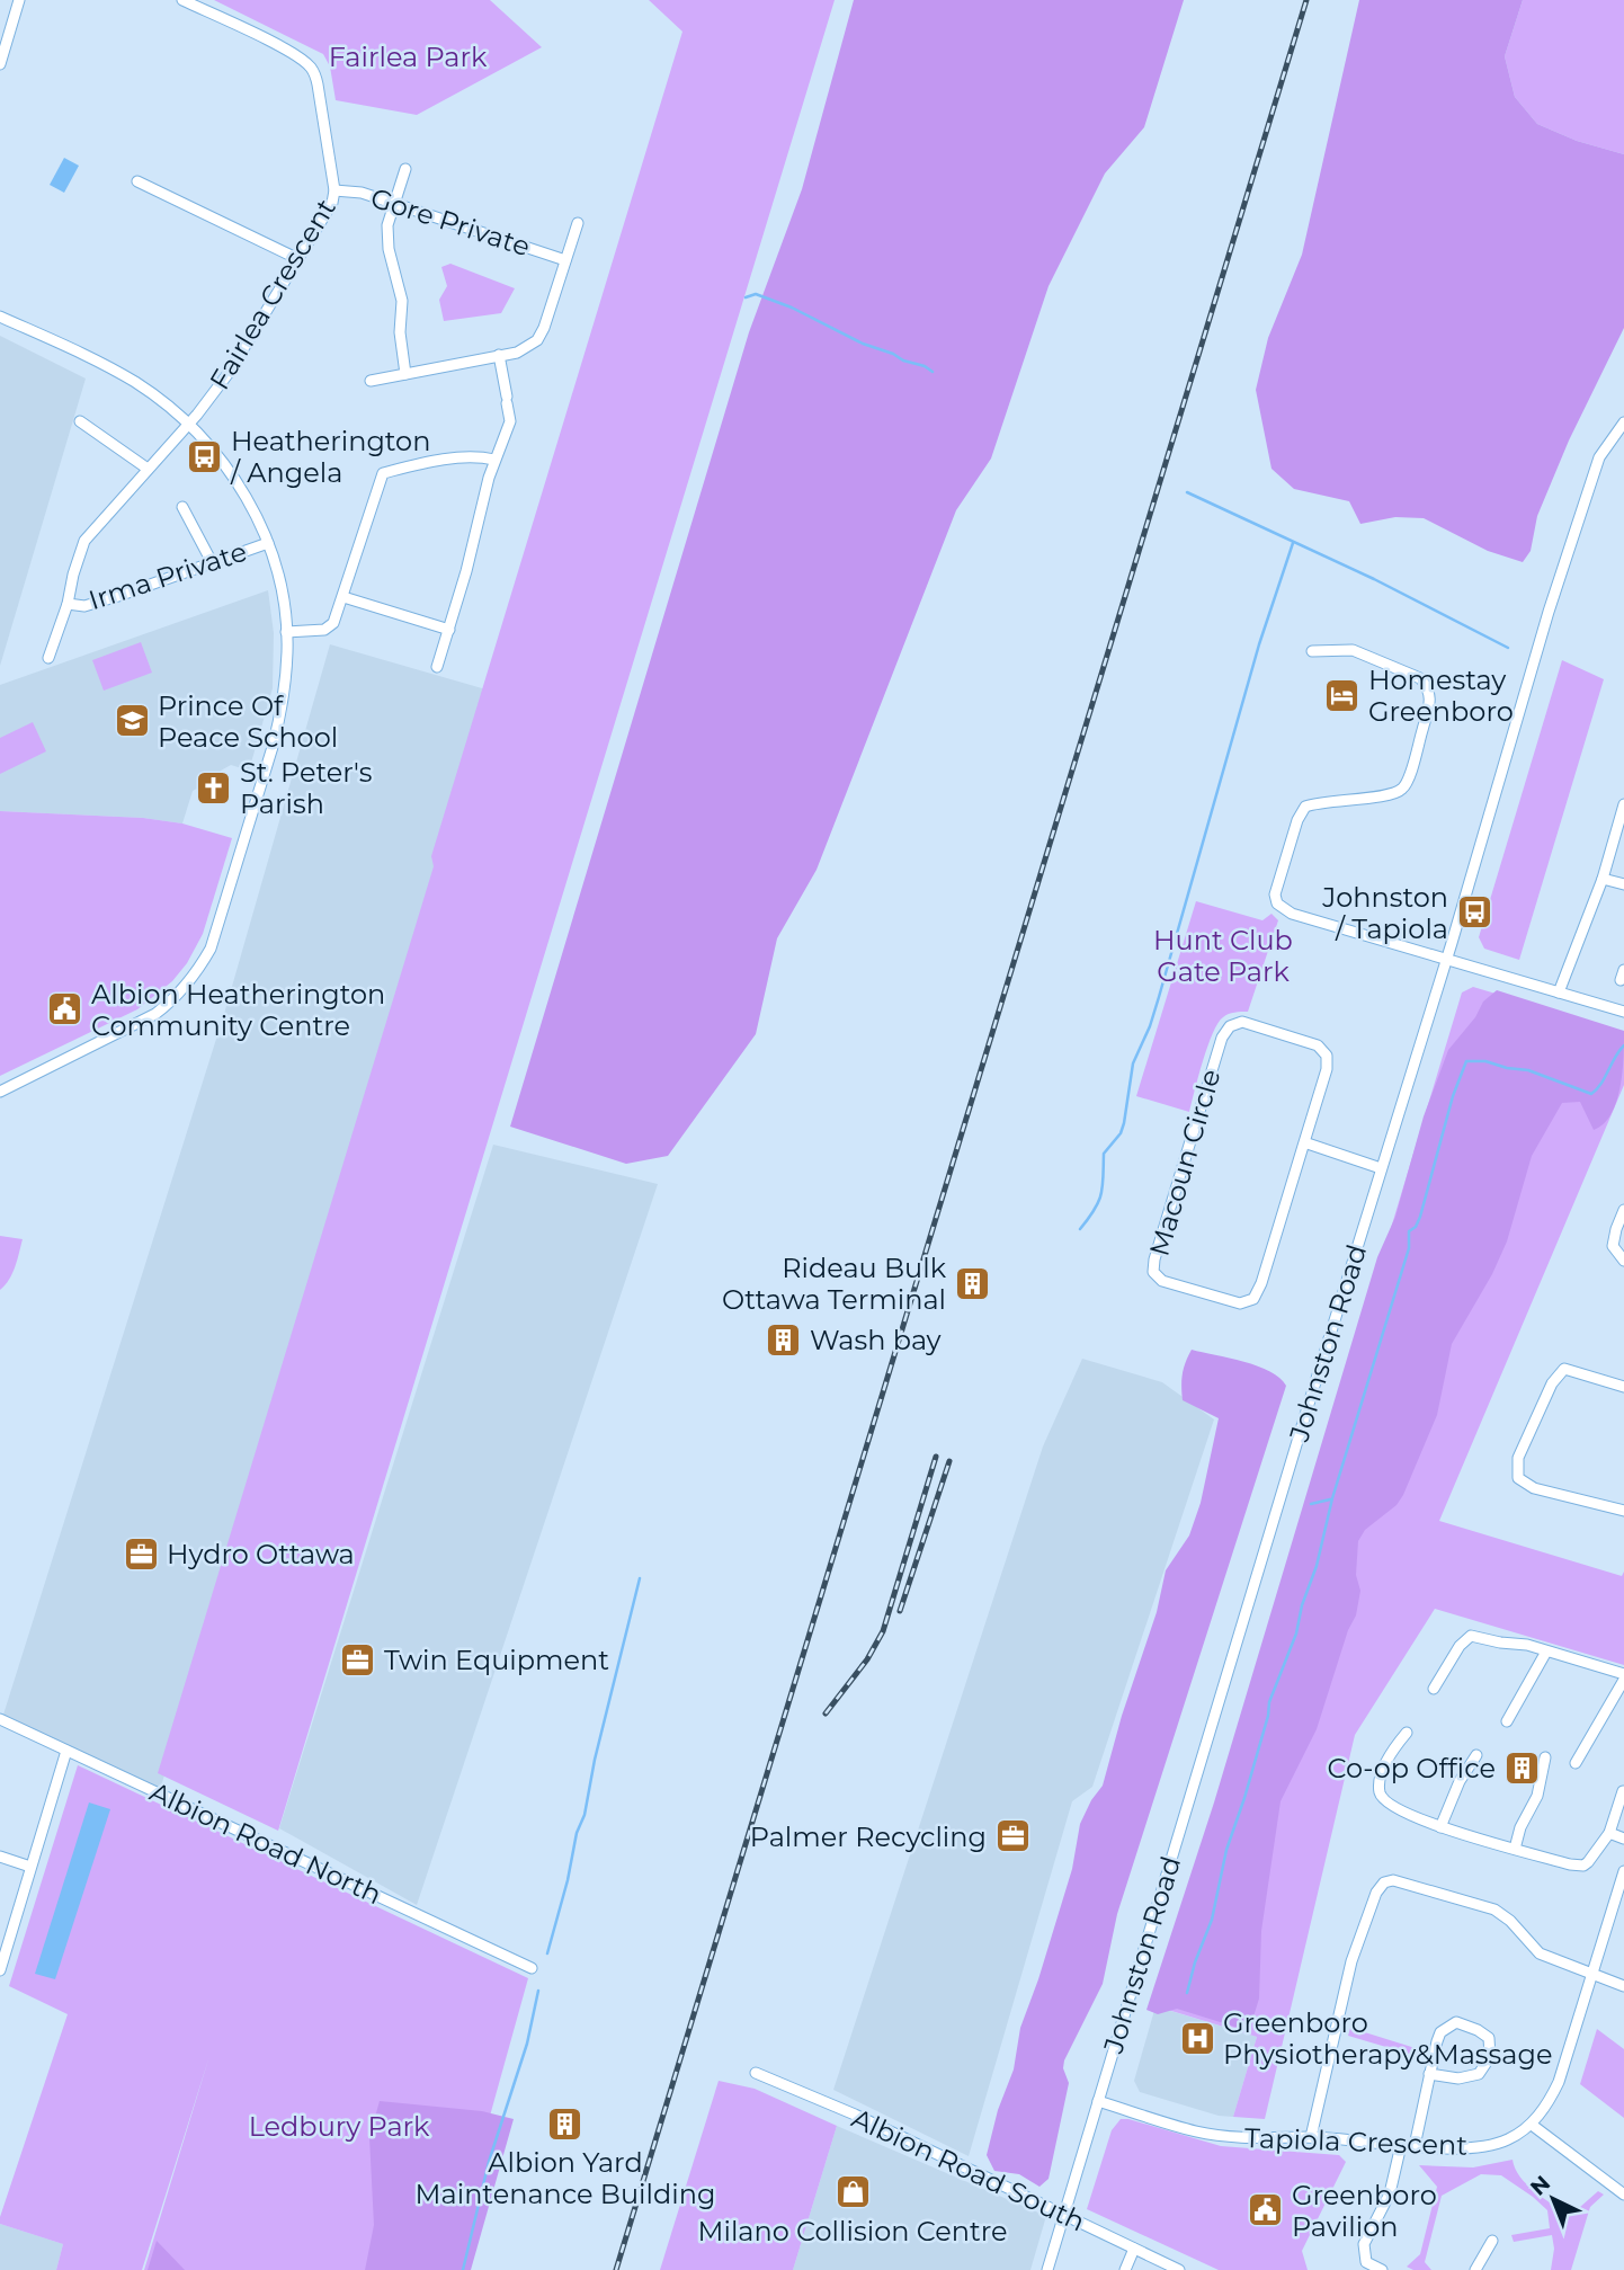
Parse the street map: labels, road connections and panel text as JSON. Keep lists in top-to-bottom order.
{
  "streets": {
    "street": [
      "Gore Private",
      "Fairlea Crescent",
      "Irma Private",
      "Macoun Circle",
      "Johnston Road",
      "Albion Road North",
      "Tapiola Crescent",
      "Albion Road South"
    ]
  },
  "crossings": [
    ["Gore Private", "Fairlea Crescent"],
    ["Fairlea Crescent", "Irma Private"],
    ["Johnston Road", "Tapiola Crescent"],
    ["Johnston Road", "Albion Road South"]
  ],
  "parks": ["Fairlea Park", "Hunt Club Gate Park", "Ledbury Park"],
  "places": {
    "bus stop": ["Heatherington / Angela", "Johnston / Tapiola"],
    "hotel": ["Homestay Greenboro"],
    "school or university": ["Prince Of Peace School"],
    "church": ["St. Peter's Parish"],
    "public building": ["Albion Heatherington Community Centre", "Greenboro Pavilion"],
    "building": [
      "Rideau Bulk Ottawa Terminal",
      "Wash bay",
      "Co-op Office",
      "Albion Yard Maintenance Building"
    ],
    "office": ["Hydro Ottawa", "Twin Equipment", "Palmer Recycling"],
    "hospital": ["Greenboro Physiotherapy&Massage"],
    "shop": ["Milano Collision Centre"]
  },
  "north": "top left"
}
